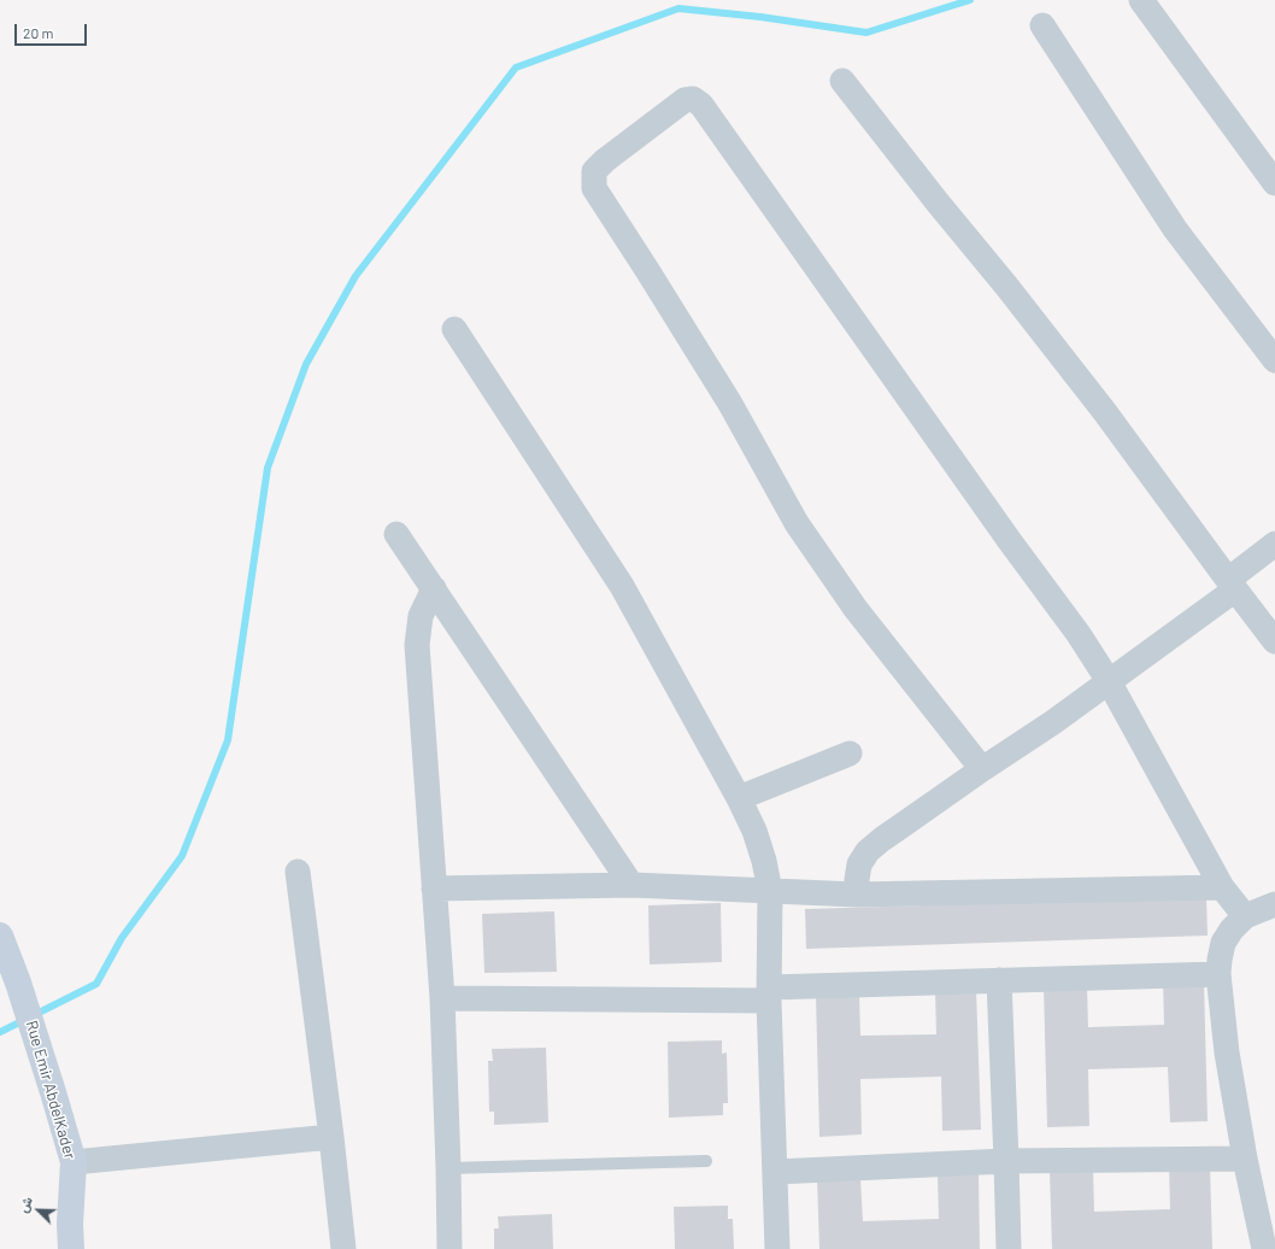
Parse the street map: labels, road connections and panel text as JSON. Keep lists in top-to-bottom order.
{
  "streets": {
    "main road": ["Rue Emir AbdelKader"]
  },
  "scale_bar": "20 m",
  "north": "top left"
}
